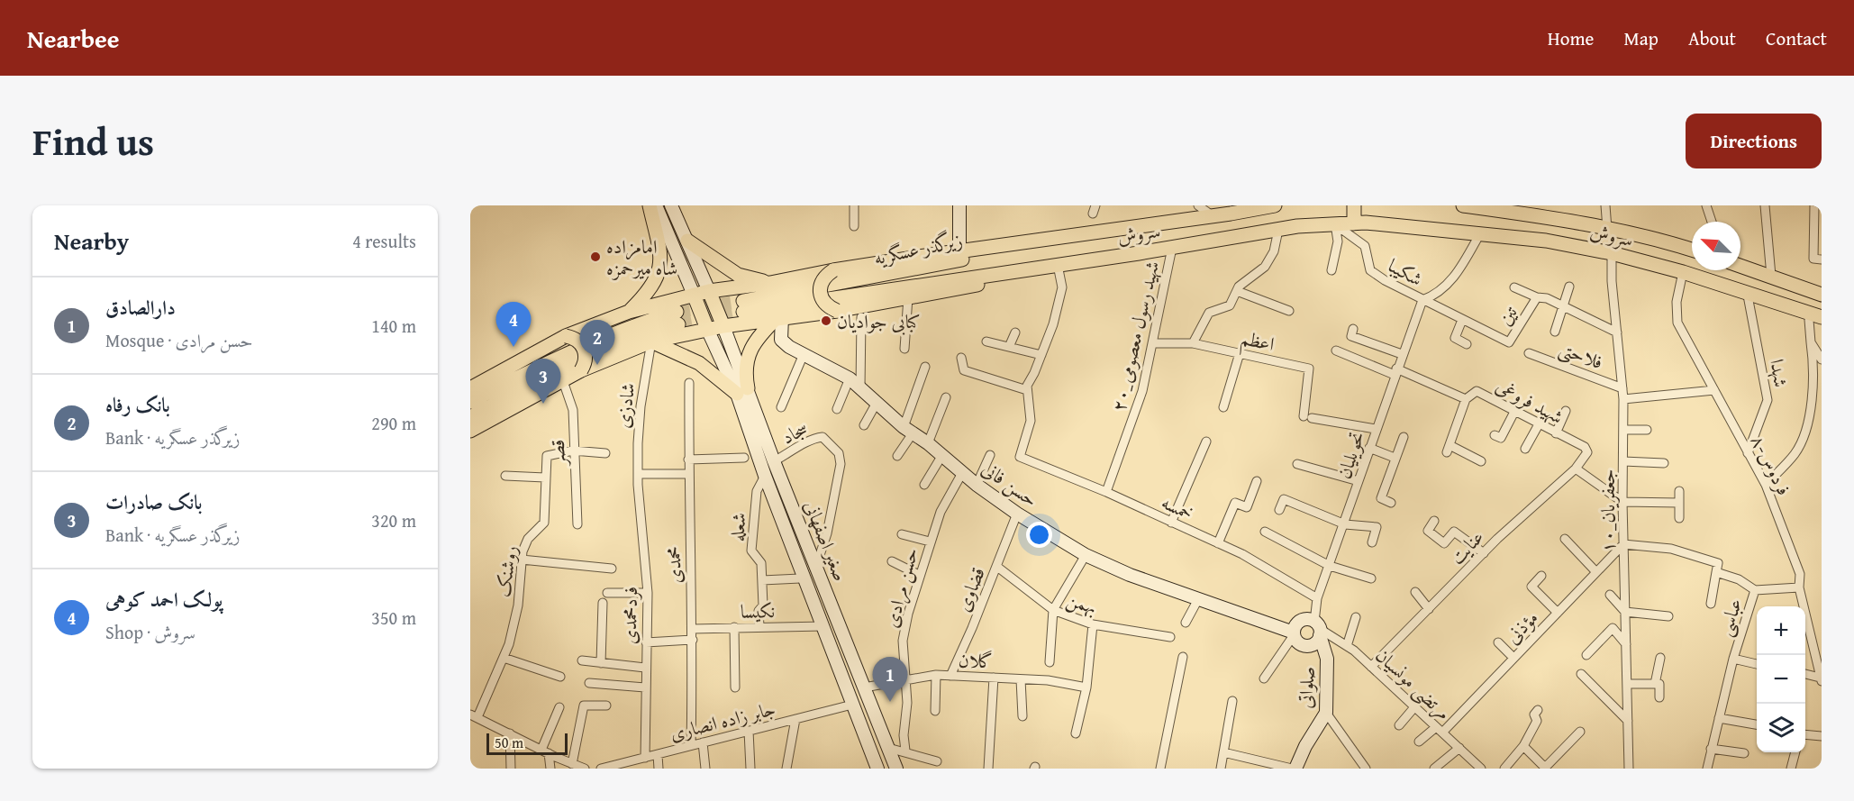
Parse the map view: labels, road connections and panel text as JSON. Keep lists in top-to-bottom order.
{
  "streets": {
    "main road": [
      "سروش",
      "زیرگذر عسگریه",
      "حسن فانی",
      "صغیر اصفهانی",
      "صلواتی"
    ],
    "street": [
      "شکیبا",
      "تین",
      "۲۰_شهید رسول معصومی",
      "اعظم",
      "فلاحتی",
      "شهدا",
      "شهید فروغی",
      "شادزی",
      "سجاد",
      "قصر",
      "تحویلیان",
      "۸-فردوس",
      "خمسه",
      "۱۰_جعفریان",
      "شعله",
      "عنایت",
      "محمدی",
      "روشنک",
      "حسن مرادی",
      "قضاوی",
      "بهمن",
      "نکیسا",
      "فردمحمدی",
      "عباسی",
      "مؤذنی",
      "گلان",
      "مرتضی مونسیان",
      "جابر زاده انصاری"
    ]
  },
  "crossings": [
    ["سروش", "زیرگذر عسگریه"],
    ["سروش", "شکیبا"],
    ["سروش", "۲۰_شهید رسول معصومی"],
    ["سروش", "شهدا"],
    ["سروش", "۸-فردوس"],
    ["سروش", "۱۰_جعفریان"],
    ["شکیبا", "تین"],
    ["شکیبا", "تحویلیان"],
    ["تین", "تحویلیان"],
    ["تین", "۱۰_جعفریان"],
    ["۲۰_شهید رسول معصومی", "اعظم"],
    ["۲۰_شهید رسول معصومی", "خمسه"],
    ["اعظم", "تحویلیان"],
    ["فلاحتی", "۱۰_جعفریان"],
    ["شهدا", "۸-فردوس"],
    ["شهید فروغی", "تحویلیان"],
    ["شهید فروغی", "عنایت"],
    ["شادزی", "فردمحمدی"],
    ["سجاد", "صغیر اصفهانی"],
    ["قصر", "روشنک"],
    ["تحویلیان", "حسن فانی"],
    ["تحویلیان", "خمسه"],
    ["تحویلیان", "مرتضی مونسیان"],
    ["تحویلیان", "صلواتی"],
    ["حسن فانی", "حسن مرادی"],
    ["حسن فانی", "قضاوی"],
    ["حسن فانی", "مرتضی مونسیان"],
    ["حسن فانی", "صلواتی"],
    ["۱۰_جعفریان", "عباسی"],
    ["۱۰_جعفریان", "مؤذنی"],
    ["شعله", "صغیر اصفهانی"],
    ["شعله", "نکیسا"],
    ["صغیر اصفهانی", "نکیسا"],
    ["صغیر اصفهانی", "گلان"],
    ["صغیر اصفهانی", "جابر زاده انصاری"],
    ["عنایت", "مرتضی مونسیان"],
    ["محمدی", "نکیسا"],
    ["محمدی", "جابر زاده انصاری"],
    ["حسن مرادی", "گلان"],
    ["قضاوی", "بهمن"],
    ["قضاوی", "گلان"],
    ["فردمحمدی", "جابر زاده انصاری"],
    ["عباسی", "مؤذنی"],
    ["مؤذنی", "مرتضی مونسیان"],
    ["مرتضی مونسیان", "صلواتی"]
  ],
  "places": ["امامزاده شاه میرحمزه", "کبابی جوادیان"],
  "scale_bar": "50 m",
  "north": "top left",
  "page": {
    "header": "Nearbee",
    "nav": [
      "Home",
      "Map",
      "About",
      "Contact"
    ],
    "title": "Find us",
    "buttons": "Directions",
    "heading": ["Nearby", "4 results"],
    "list": [
      {
        "mark": "1",
        "name": "دارالصادق",
        "note": "Mosque · حسن مرادی",
        "value": "140 m"
      },
      {
        "mark": "2",
        "name": "بانک رفاه",
        "note": "Bank · زیرگذر عسگریه",
        "value": "290 m"
      },
      {
        "mark": "3",
        "name": "بانک صادرات",
        "note": "Bank · زیرگذر عسگریه",
        "value": "320 m"
      },
      {
        "mark": "4",
        "name": "پولک احمد کوهی",
        "note": "Shop · سروش",
        "value": "350 m"
      }
    ],
    "pins": [
      "4",
      "2",
      "3",
      "1"
    ],
    "map_buttons": ["+", "−"],
    "scale": "50 m"
  }
}
